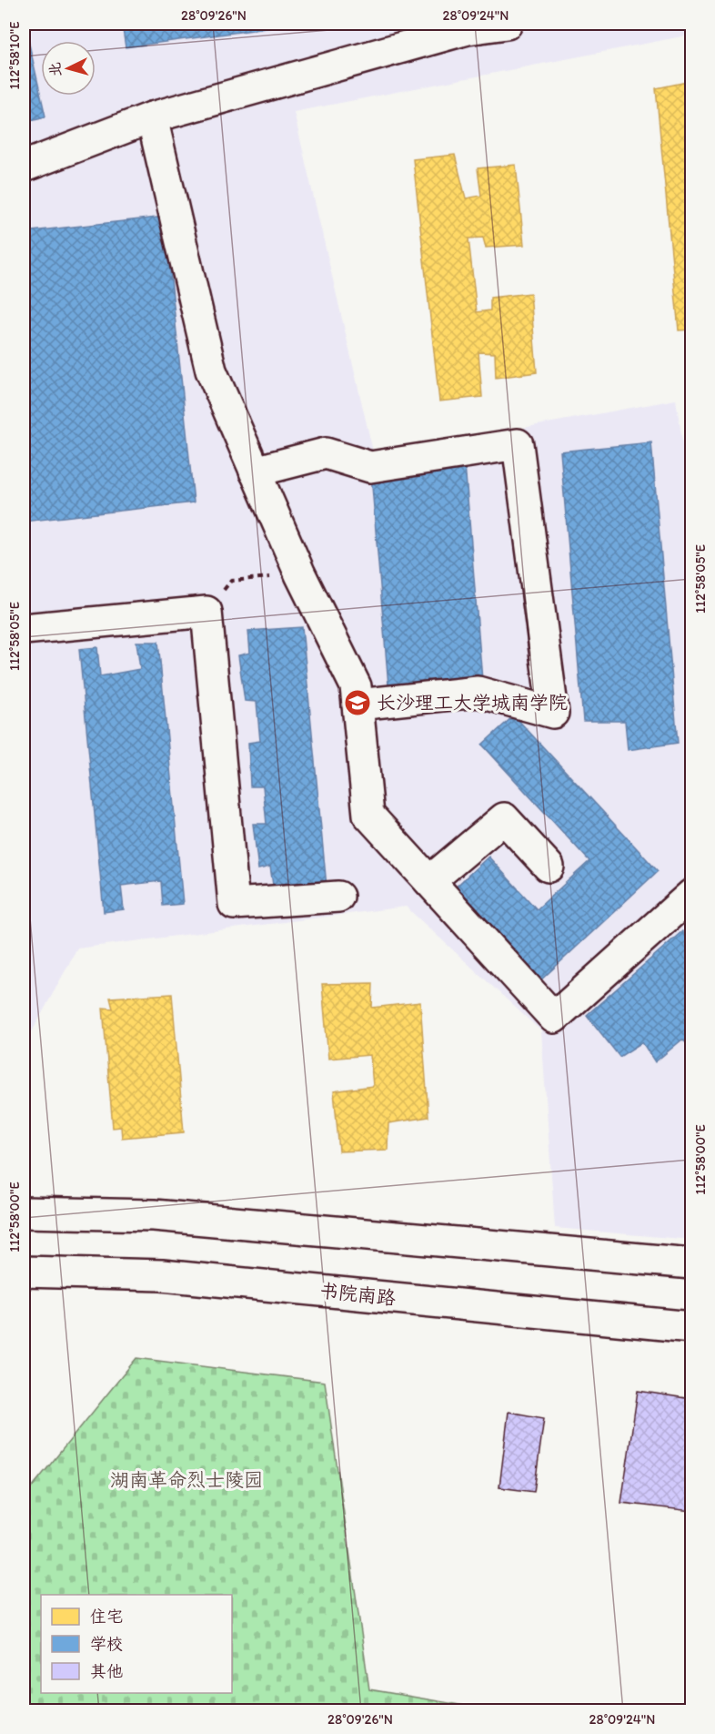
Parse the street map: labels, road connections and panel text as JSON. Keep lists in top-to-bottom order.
{
  "streets": {
    "street": ["书院南路"]
  },
  "parks": ["湖南革命烈士陵园"],
  "places": {
    "school or university": ["长沙理工大学城南学院"]
  },
  "legend": ["住宅", "学校", "其他"],
  "north": "left",
  "coordinates": [
    "28°09'26\"N",
    "28°09'24\"N",
    "112°58'10\"E",
    "112°58'05\"E",
    "112°58'00\"E"
  ]
}
